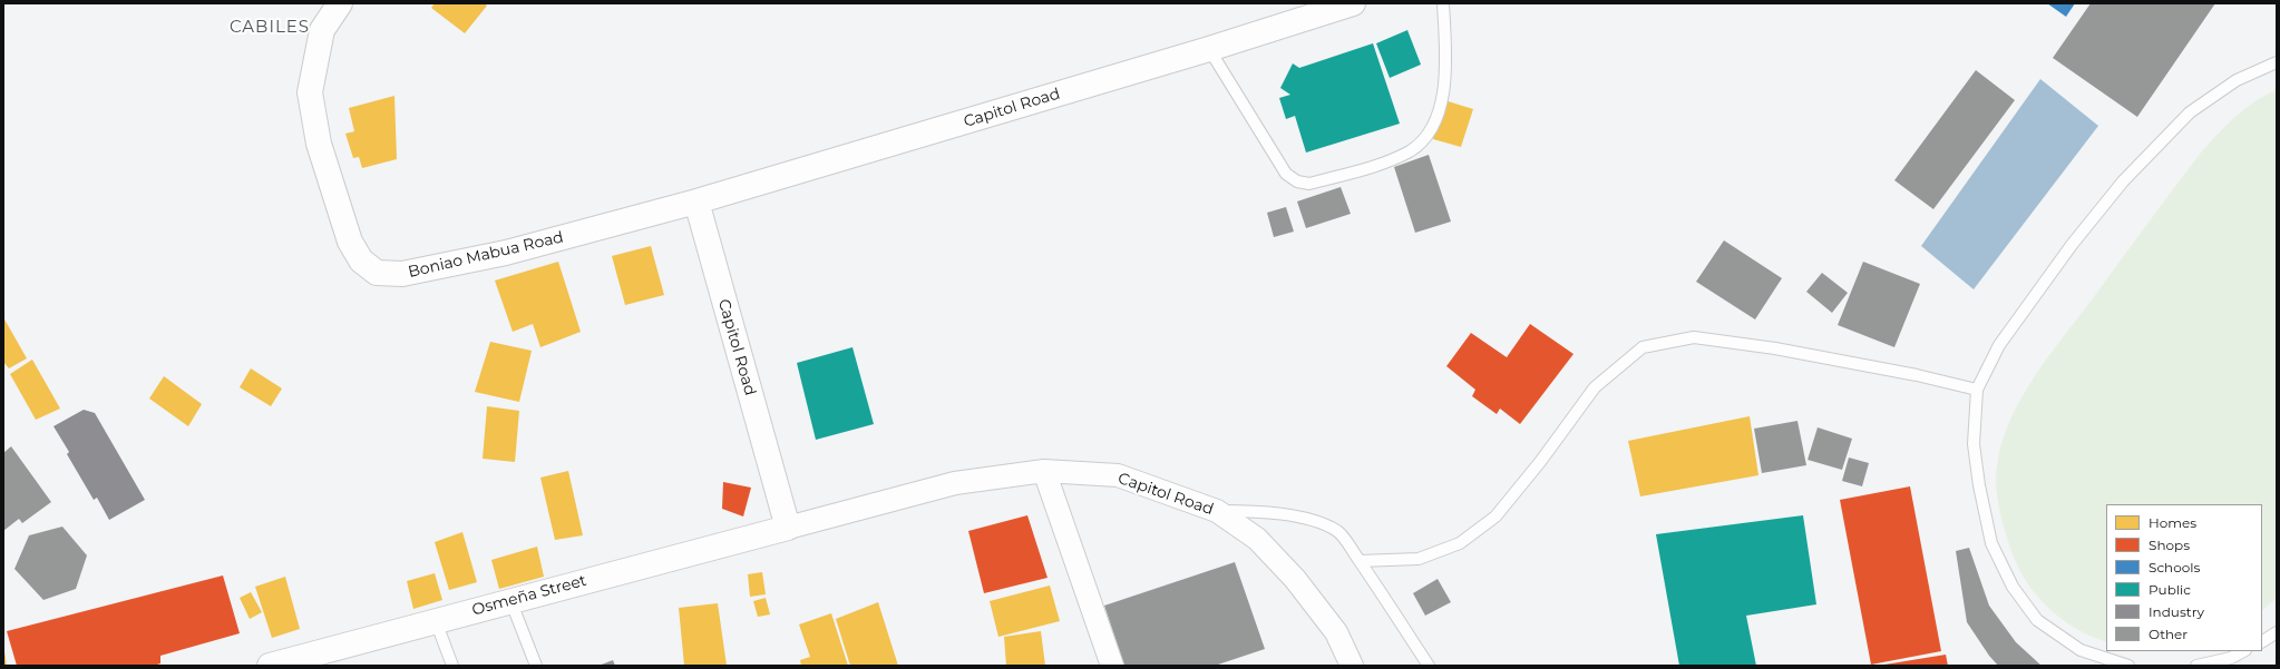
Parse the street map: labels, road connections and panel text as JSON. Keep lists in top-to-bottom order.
{
  "streets": {
    "main road": ["Capitol Road", "Boniao Mabua Road", "Osmeña Street"]
  },
  "crossings": [
    ["Capitol Road", "Boniao Mabua Road"],
    ["Capitol Road", "Osmeña Street"]
  ],
  "districts": ["CABILES"],
  "legend": [
    "Homes",
    "Shops",
    "Schools",
    "Public",
    "Industry",
    "Other"
  ]
}
